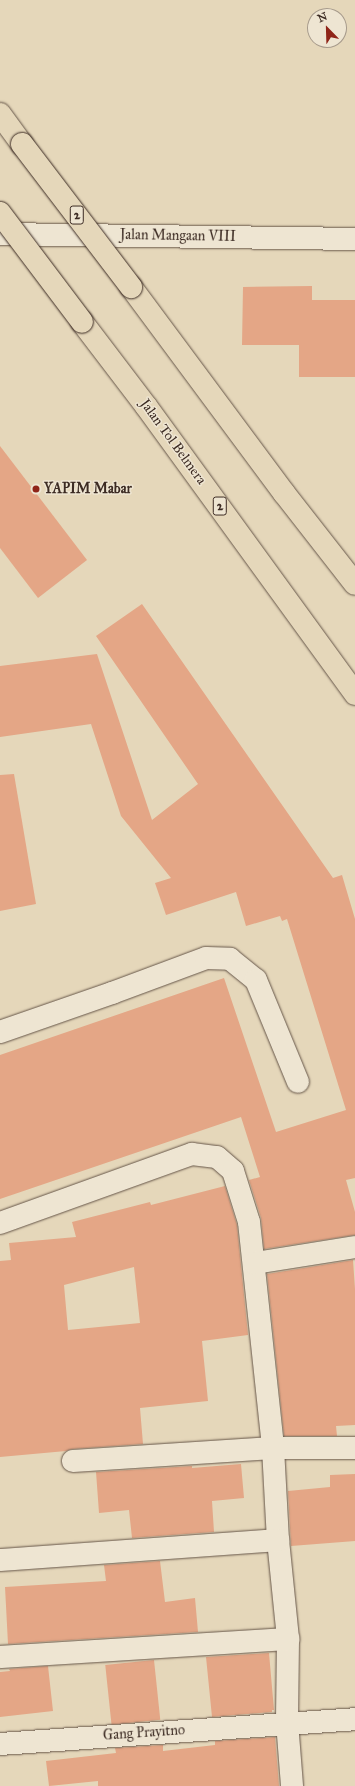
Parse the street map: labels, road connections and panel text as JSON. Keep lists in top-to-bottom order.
{
  "streets": {
    "highway": ["2", "Jalan Tol Belmera"],
    "street": ["Jalan Mangaan VIII", "Gang Prayitno"]
  },
  "places": ["YAPIM Mabar"],
  "north": "top left"
}
